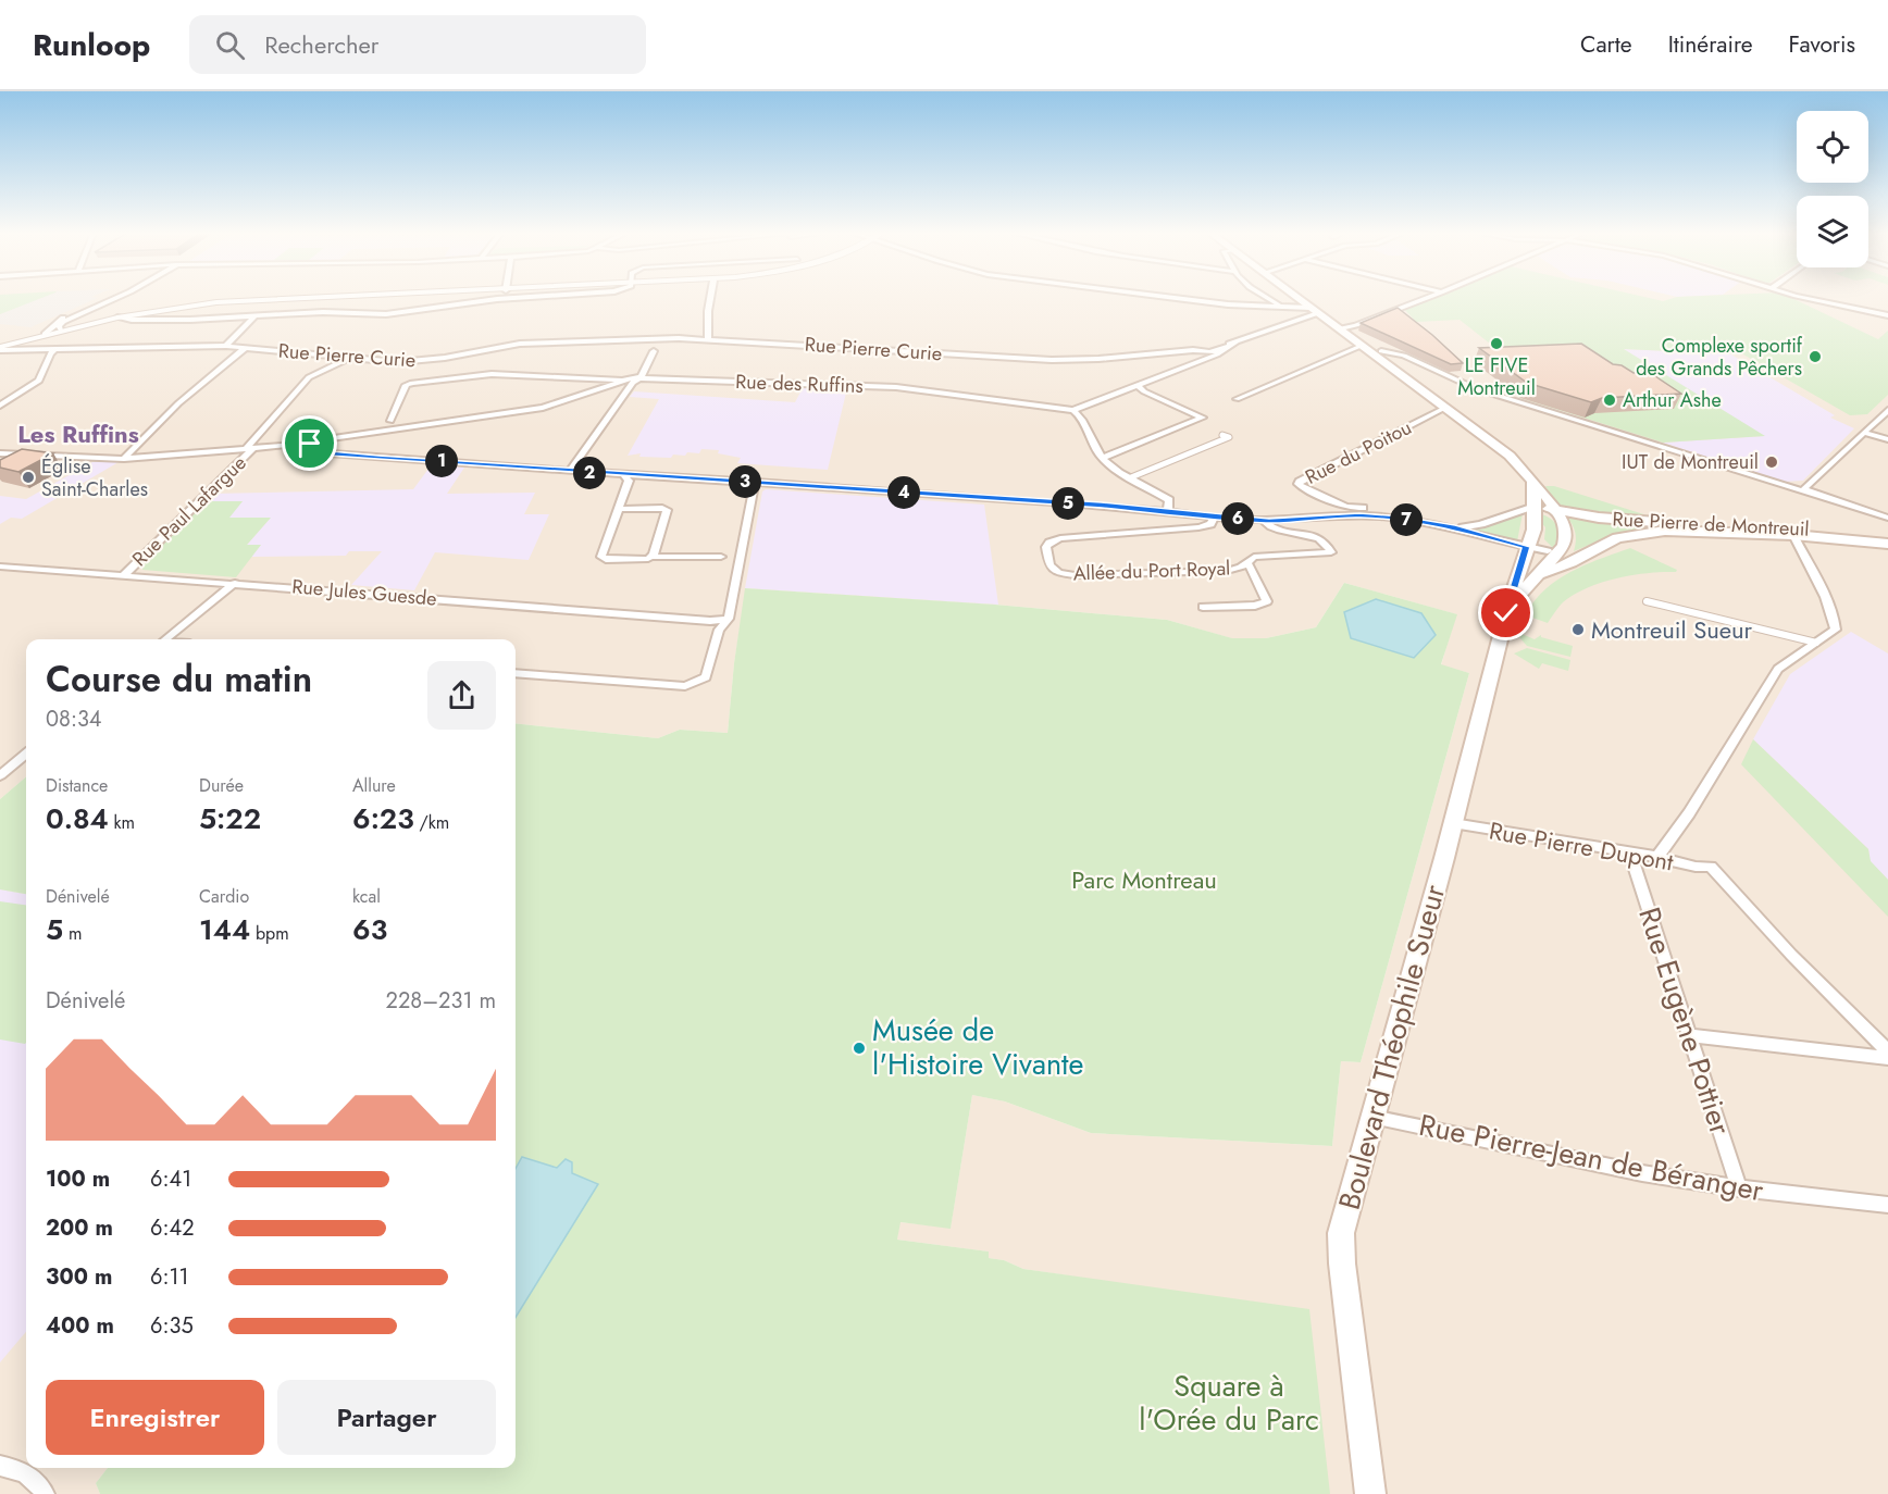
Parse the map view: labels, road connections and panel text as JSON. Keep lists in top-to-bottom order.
{
  "streets": {
    "main road": ["Rue Pierre de Montreuil", "Boulevard Théophile Sueur"],
    "street": [
      "Rue Pierre Curie",
      "Rue des Ruffins",
      "Rue du Poitou",
      "Rue Paul Lafargue",
      "Allée du Port Royal",
      "Rue Jules Guesde",
      "Rue Pierre Dupont",
      "Rue Eugène Pottier",
      "Rue Pierre-Jean de Béranger"
    ]
  },
  "crossings": [
    ["Rue Pierre Curie", "Rue Paul Lafargue"],
    ["Rue des Ruffins", "Rue Paul Lafargue"],
    ["Rue Paul Lafargue", "Rue Jules Guesde"],
    ["Rue Pierre de Montreuil", "Boulevard Théophile Sueur"],
    ["Rue Pierre Dupont", "Rue Eugène Pottier"],
    ["Rue Pierre Dupont", "Boulevard Théophile Sueur"],
    ["Rue Eugène Pottier", "Rue Pierre-Jean de Béranger"],
    ["Boulevard Théophile Sueur", "Rue Pierre-Jean de Béranger"]
  ],
  "districts": ["Les Ruffins"],
  "parks": ["Parc Montreau", "Square à l'Orée du Parc"],
  "places": [
    "LE FIVE Montreuil",
    "Complexe sportif des Grands Pêchers",
    "Arthur Ashe",
    "IUT de Montreuil",
    "Église Saint-Charles",
    "Montreuil Sueur",
    "Musée de l'Histoire Vivante"
  ],
  "page": {
    "header": "Runloop",
    "search": "Rechercher",
    "nav": ["Carte", "Itinéraire", "Favoris"],
    "pins": [
      "1",
      "2",
      "3",
      "4",
      "5",
      "6",
      "7"
    ],
    "heading": ["Course du matin", "08:34"],
    "stats": [
      ["Distance", "0.84 km"],
      ["Durée", "5:22"],
      ["Allure", "6:23 /km"],
      ["Dénivelé", "5 m"],
      ["Cardio", "144 bpm"],
      ["kcal", "63"]
    ],
    "chart": ["Dénivelé", "228–231 m"],
    "list": [
      {
        "name": "100 m",
        "note": "6:41"
      },
      {
        "name": "200 m",
        "note": "6:42"
      },
      {
        "name": "300 m",
        "note": "6:11"
      },
      {
        "name": "400 m",
        "note": "6:35"
      }
    ],
    "buttons": ["Enregistrer", "Partager"]
  }
}
